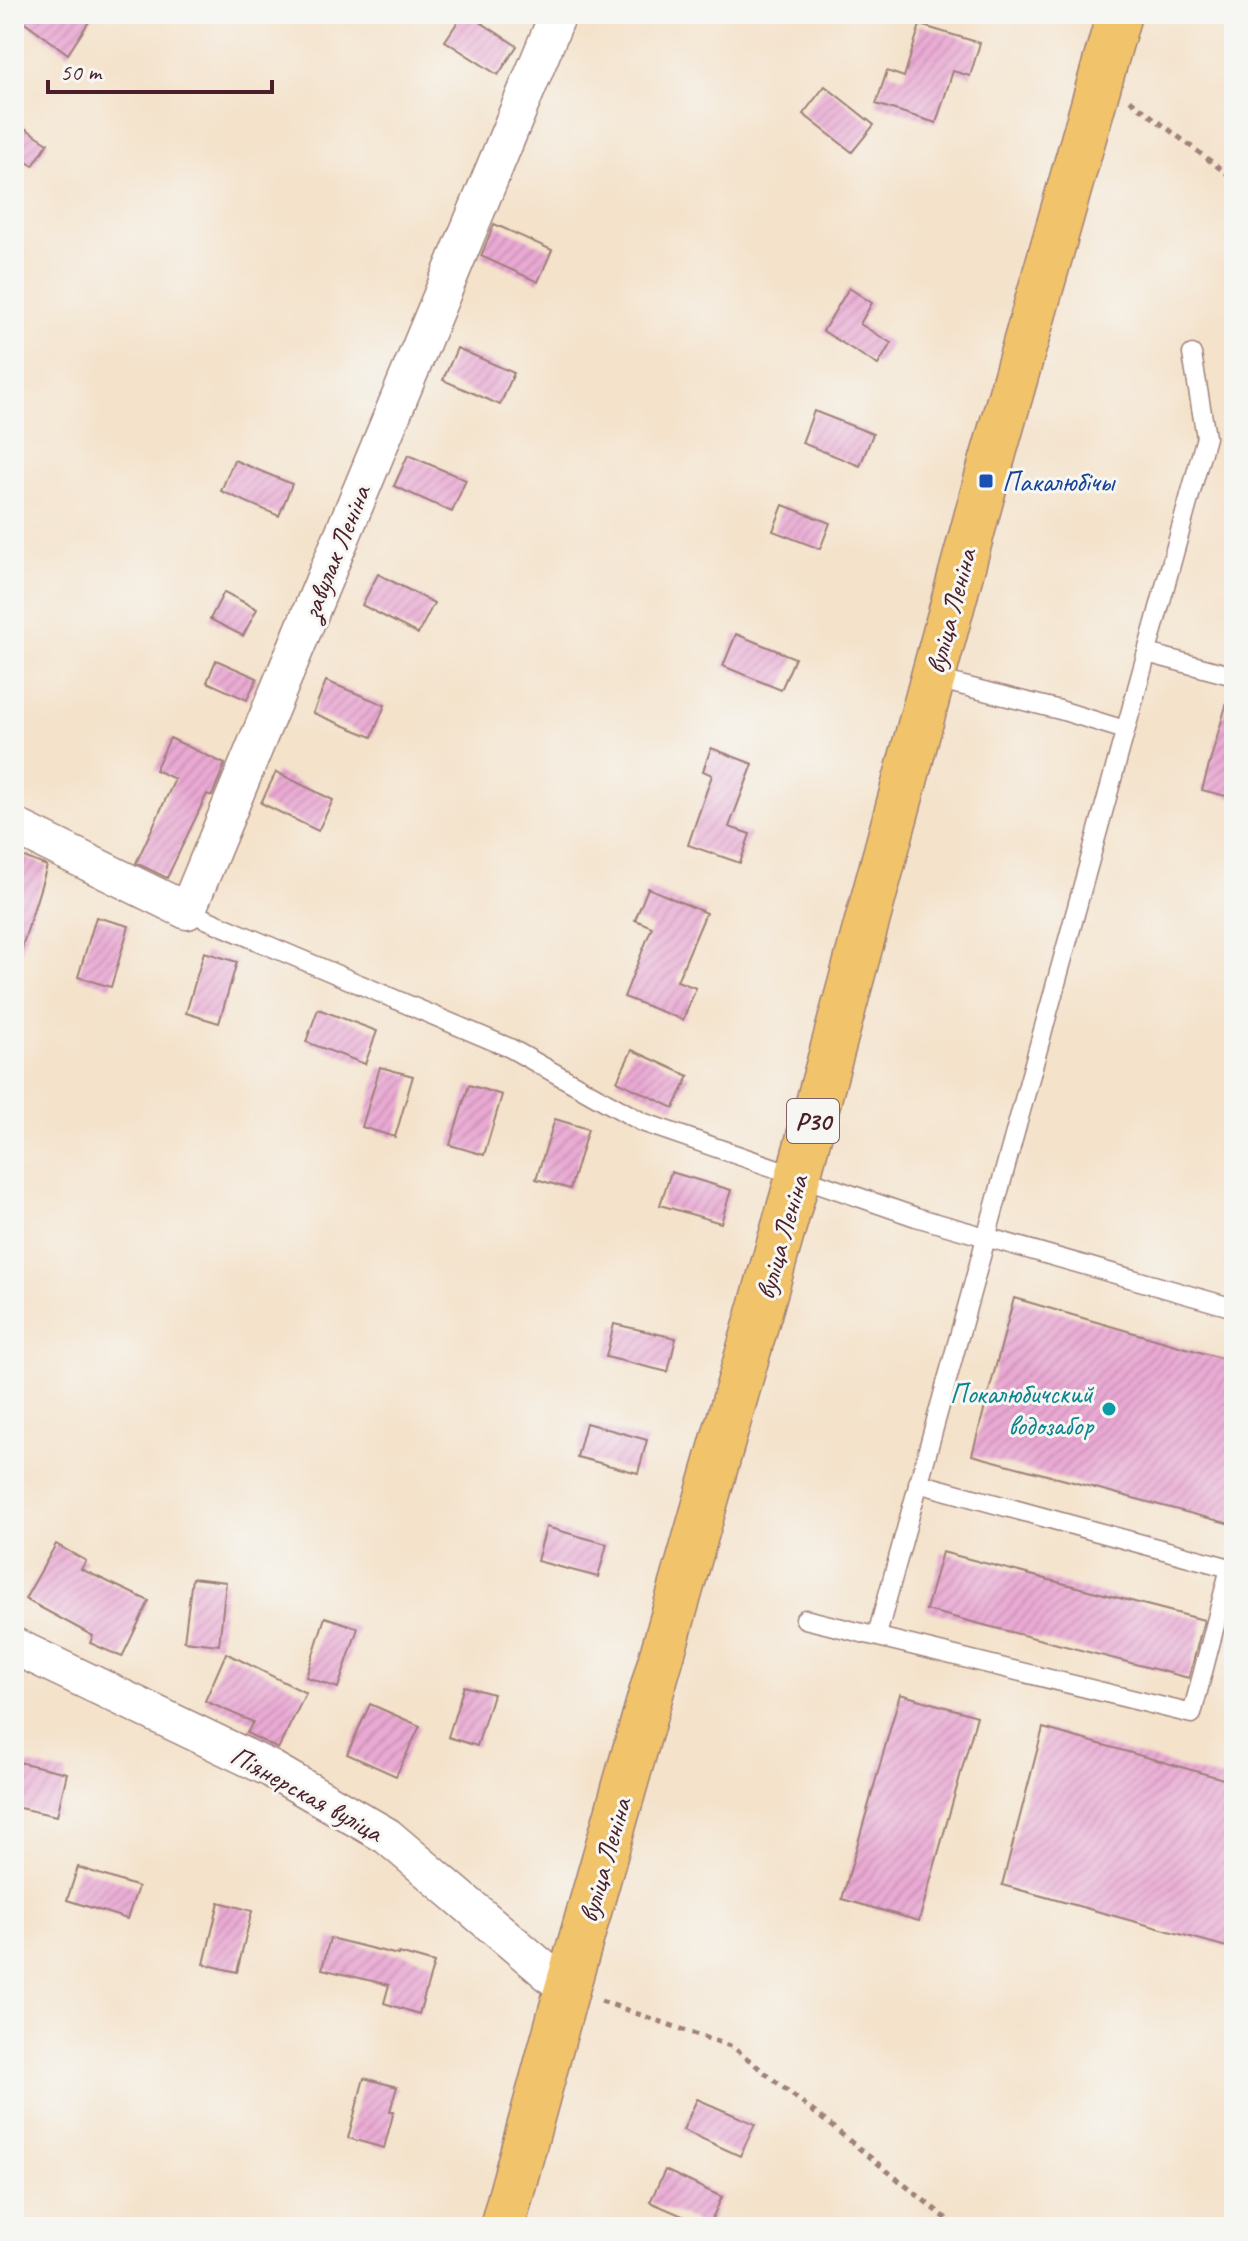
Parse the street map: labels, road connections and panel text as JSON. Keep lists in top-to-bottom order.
{
  "streets": {
    "main road": ["вуліца Леніна", "Р30"],
    "street": ["завулак Леніна", "Піянерская вуліца"]
  },
  "crossings": [
    ["вуліца Леніна", "Піянерская вуліца"]
  ],
  "places": {
    "transit": ["Пакалюбічы"],
    "other": ["Покалюбичский водозабор"]
  },
  "scale_bar": "50 m"
}
